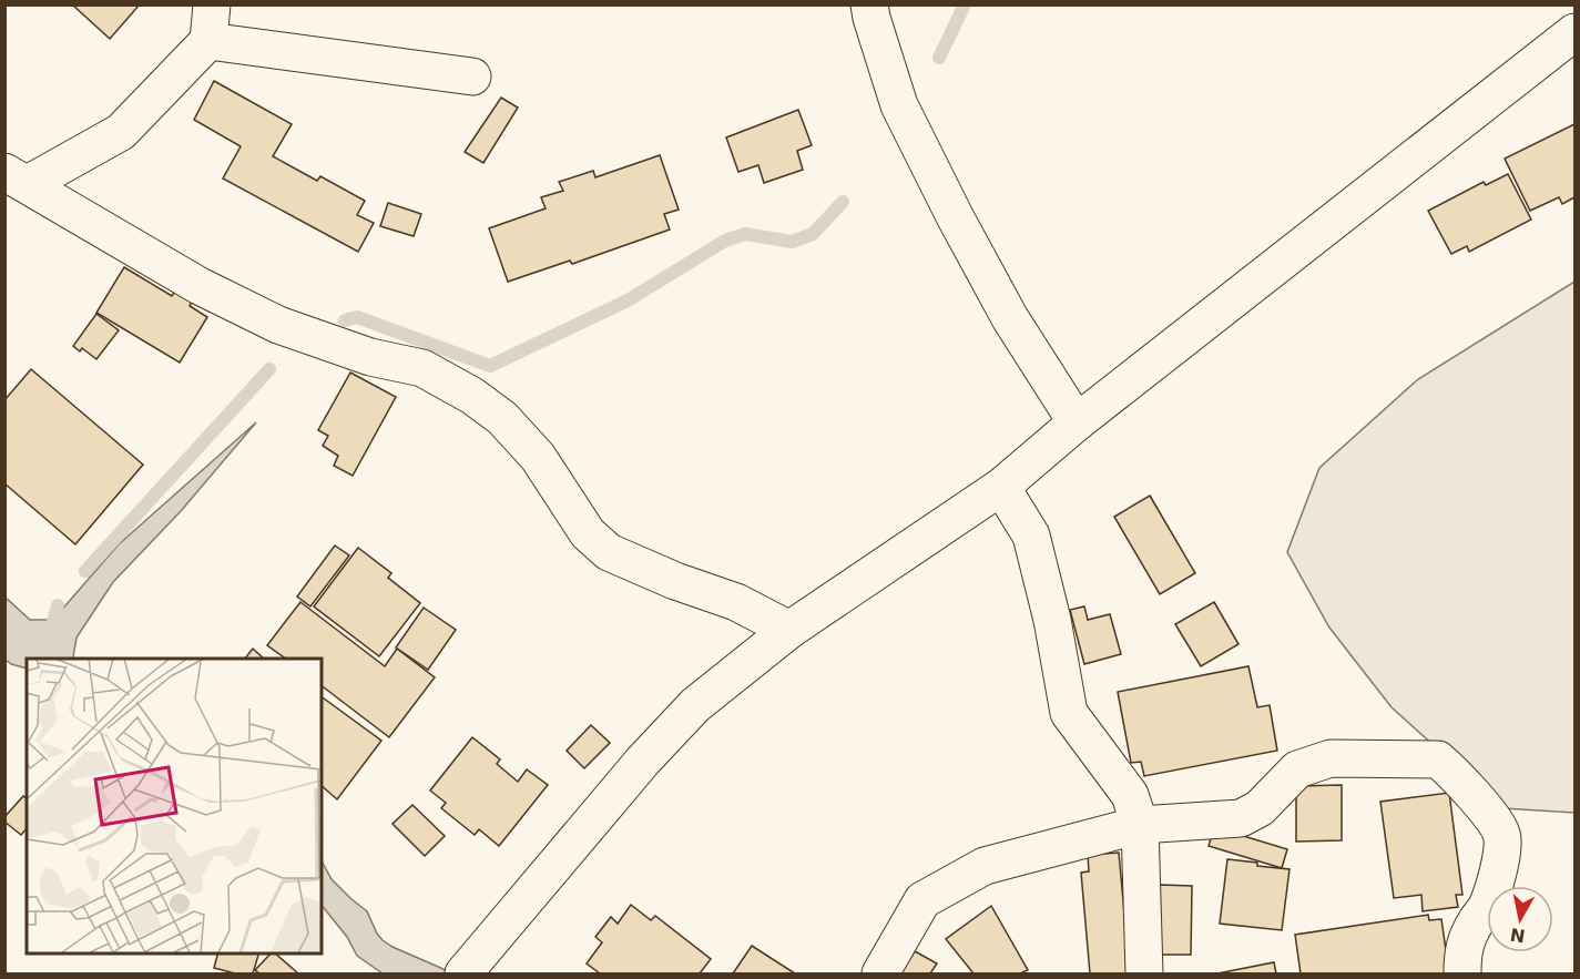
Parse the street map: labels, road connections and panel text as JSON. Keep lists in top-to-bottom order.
{
  "north": "bottom"
}
